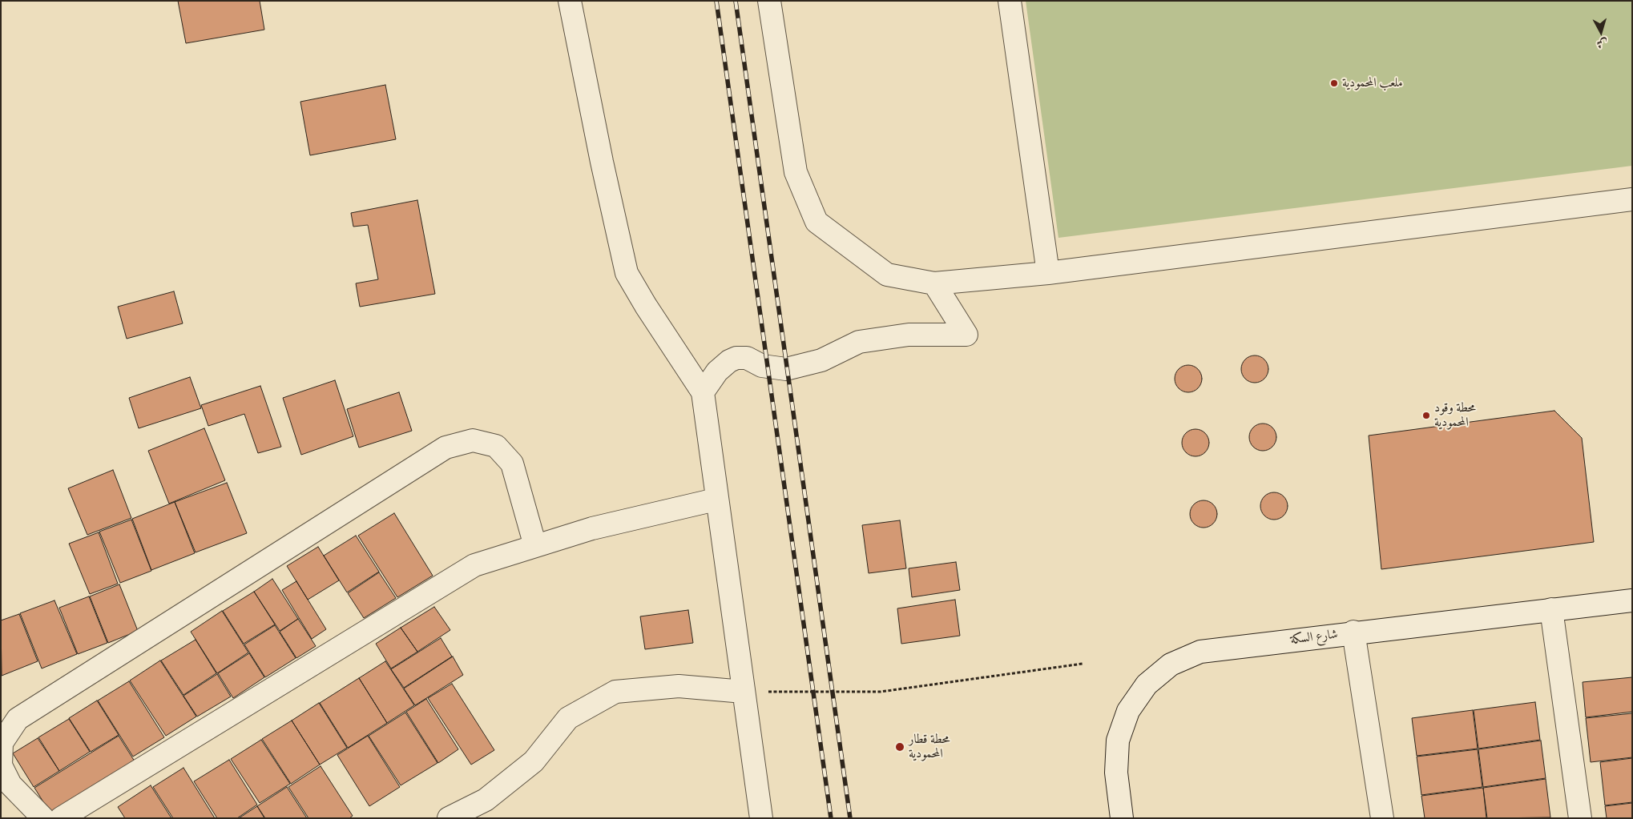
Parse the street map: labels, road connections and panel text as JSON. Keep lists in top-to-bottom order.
{
  "streets": {
    "street": ["شارع السكة"]
  },
  "places": ["ملعب المحمودية", "محطة وقود المحمودية", "محطة قطار المحمودية"],
  "north": "bottom"
}
